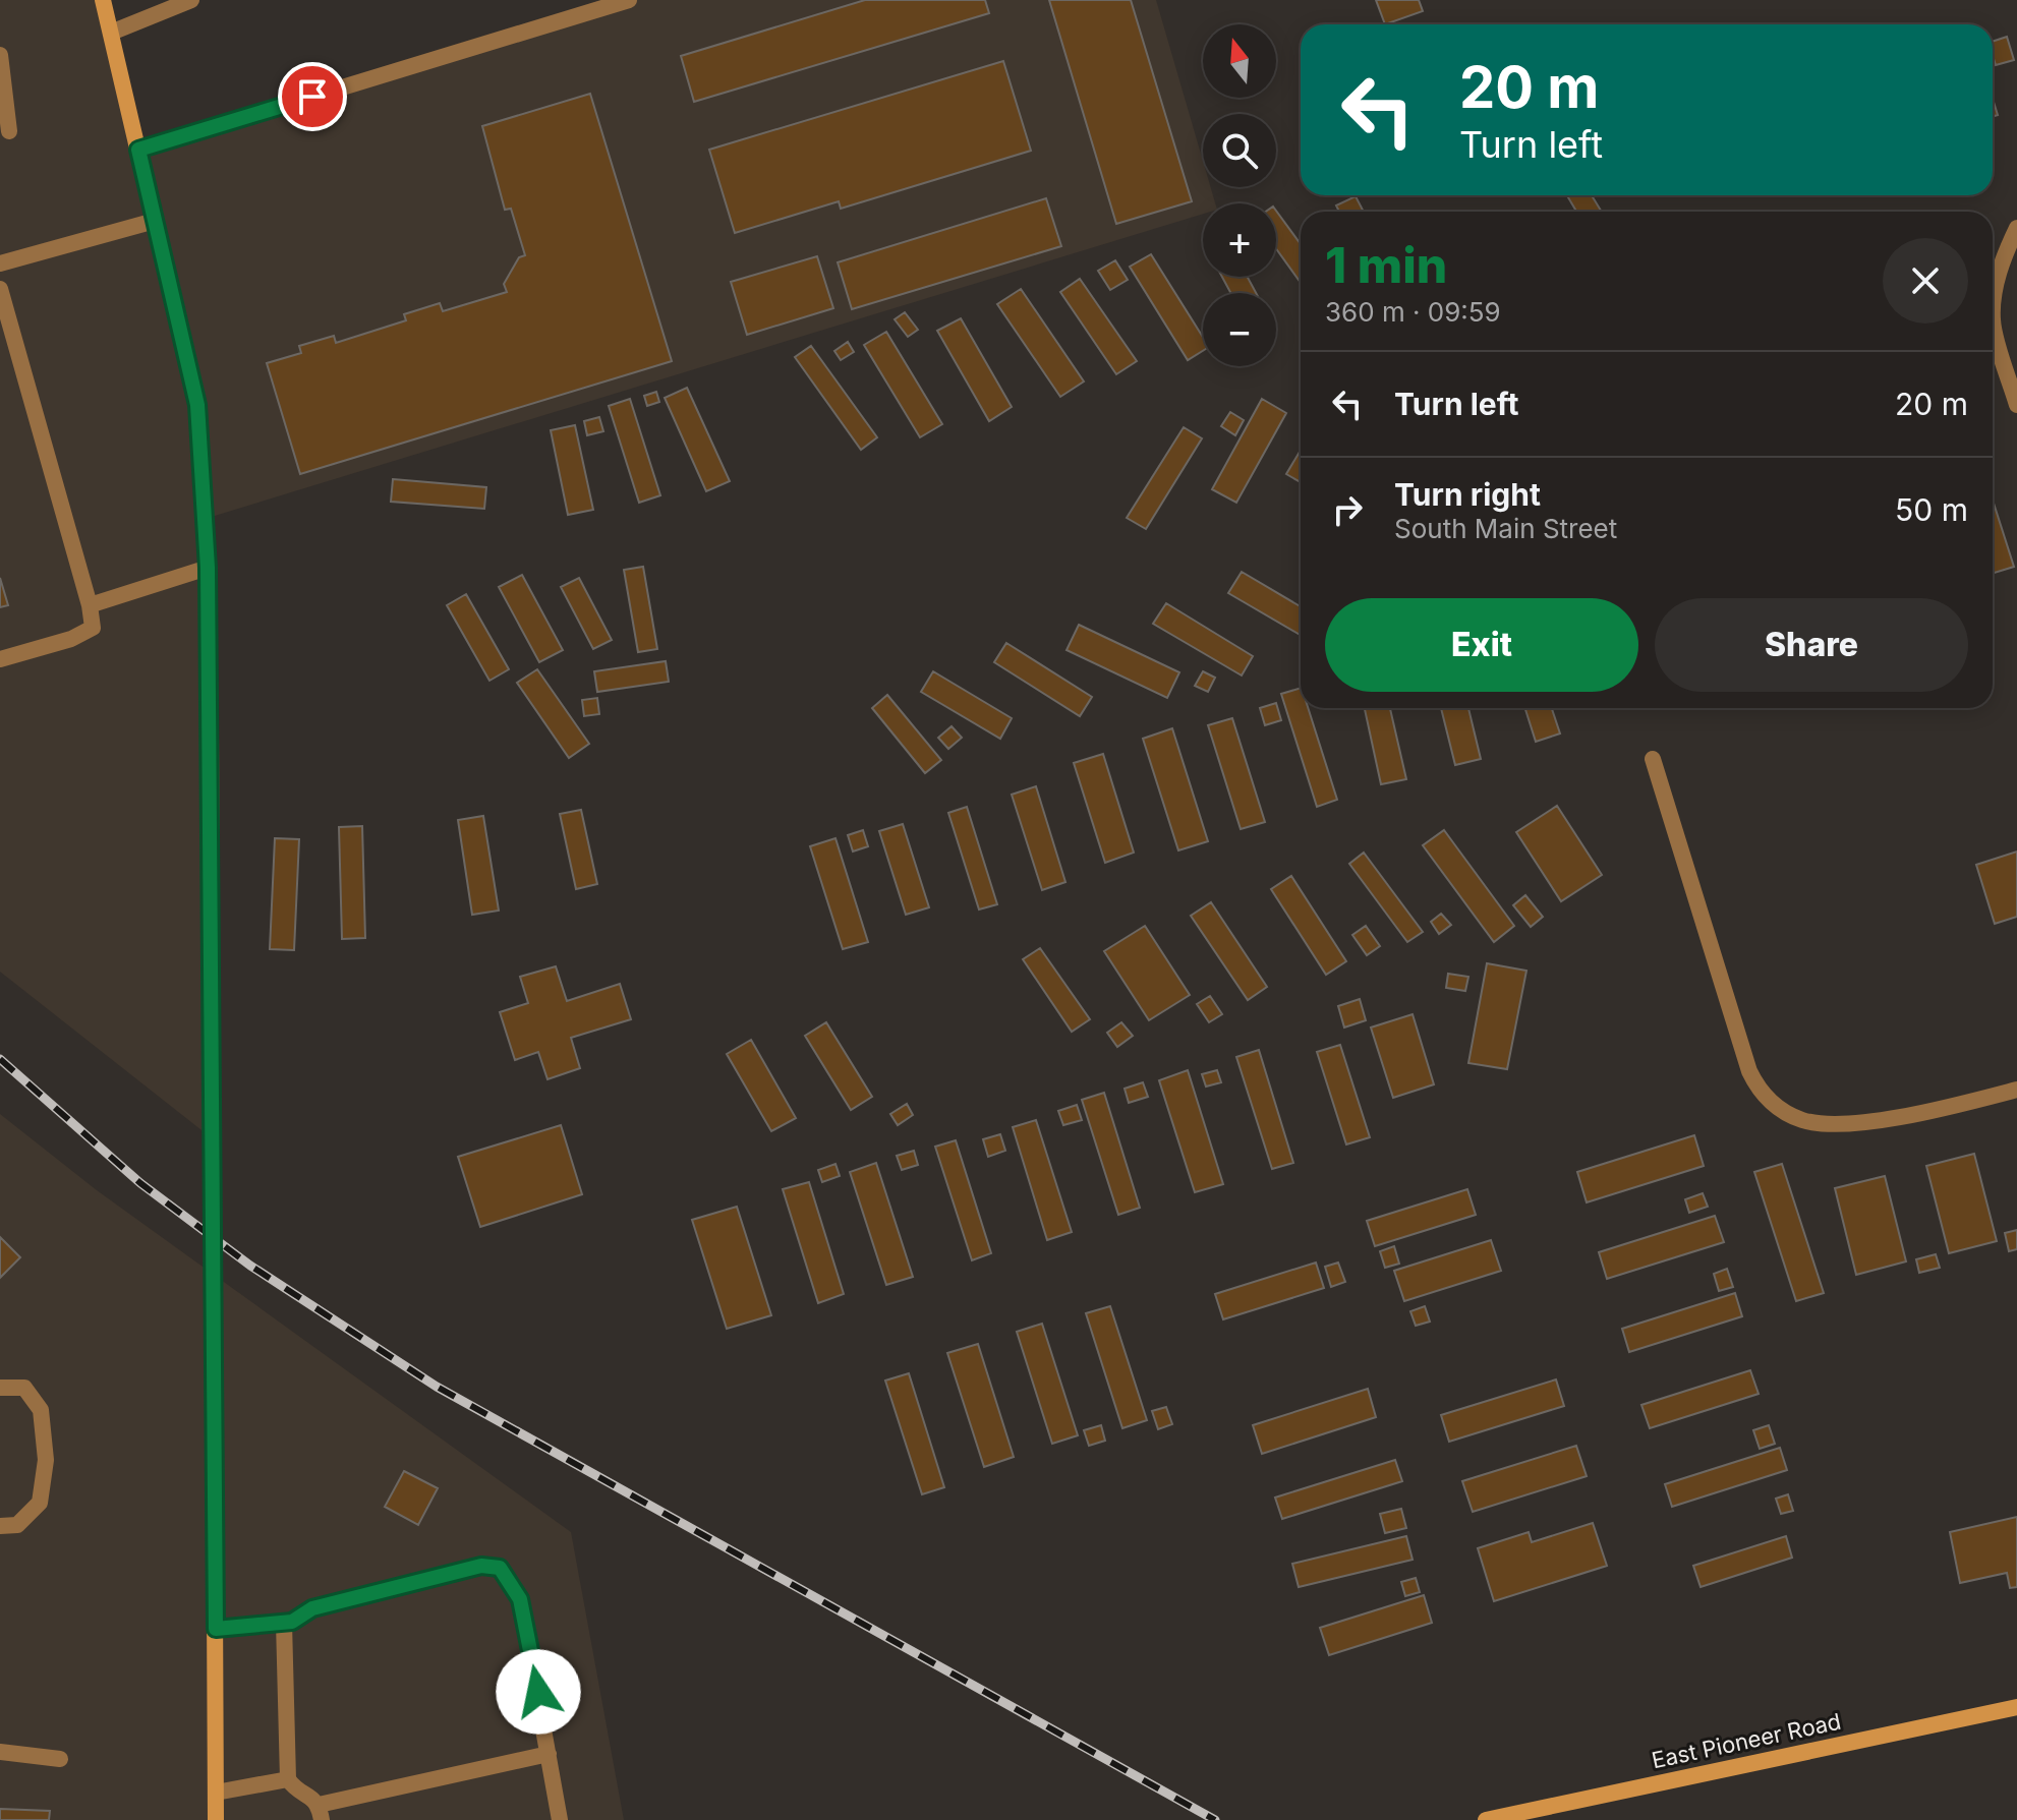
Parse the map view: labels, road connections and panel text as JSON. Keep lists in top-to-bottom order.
{
  "streets": {
    "main road": ["East Pioneer Road"]
  },
  "north": "top",
  "page": {
    "map_buttons": ["+", "−"],
    "turn": ["20 m", "Turn left"],
    "heading": ["1 min", "360 m · 09:59"],
    "list": [
      {
        "name": "Turn left",
        "value": "20 m"
      },
      {
        "name": "Turn right",
        "note": "South Main Street",
        "value": "50 m"
      }
    ],
    "buttons": ["Exit", "Share"]
  }
}
